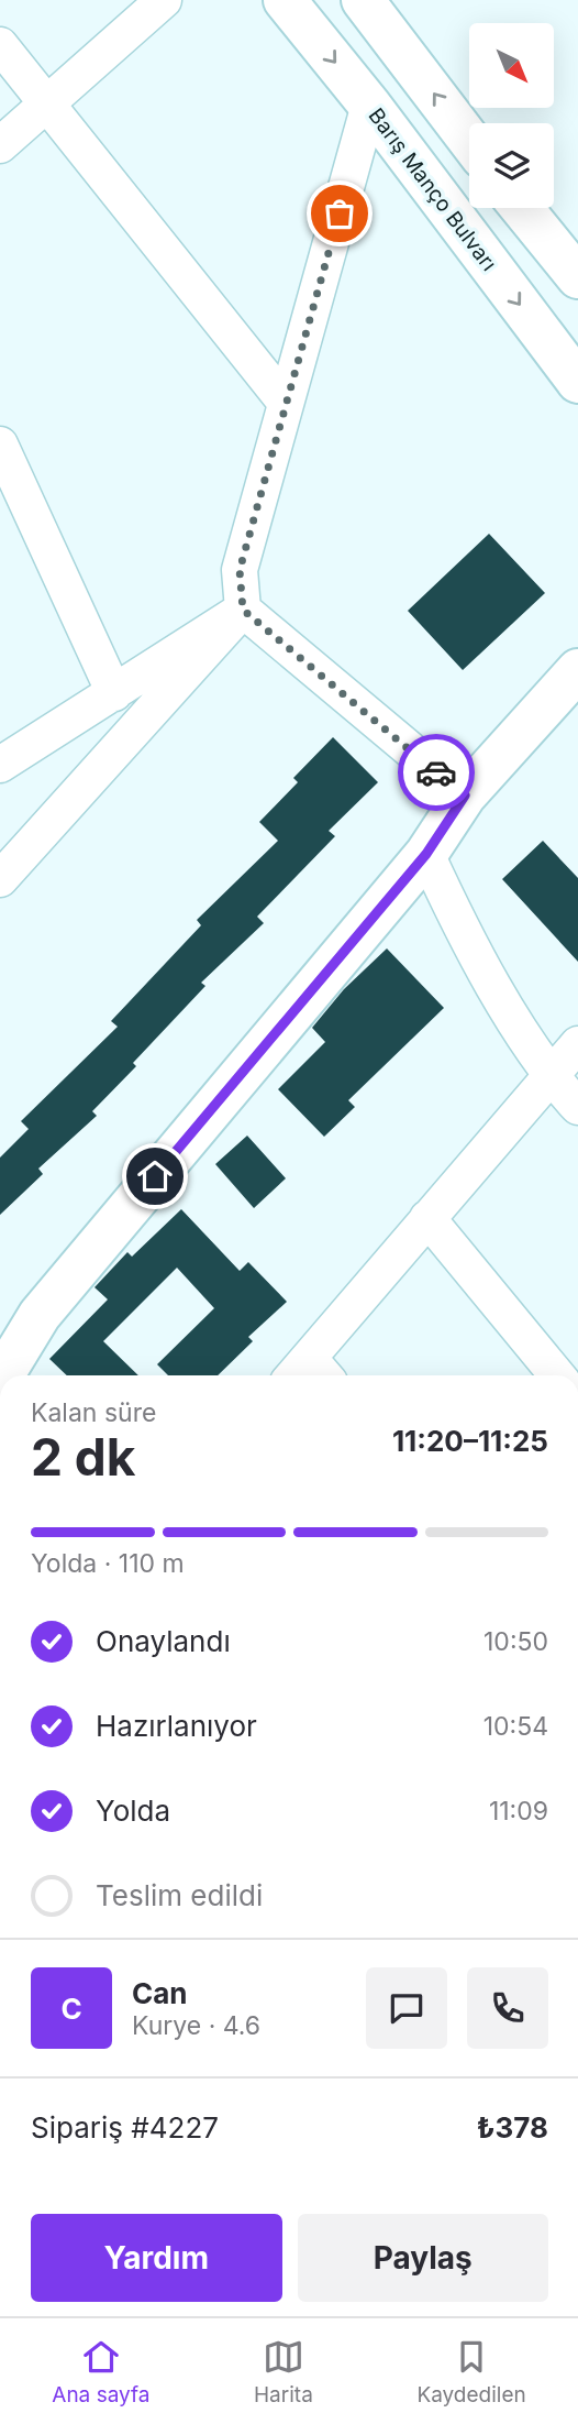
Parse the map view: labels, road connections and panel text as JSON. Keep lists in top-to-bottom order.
{
  "streets": {
    "main road": ["Barış Manço Bulvarı"]
  },
  "north": "bottom right",
  "page": {
    "heading": ["2 dk", "Kalan süre", "11:20–11:25"],
    "panel": [
      "Can",
      "Kurye · 4.6",
      "Sipariş #4227",
      "₺378"
    ],
    "bar": "Yolda · 110 m",
    "list": [
      ["Onaylandı", "10:50"],
      ["Hazırlanıyor", "10:54"],
      ["Yolda", "11:09"],
      "Teslim edildi"
    ],
    "round": "C",
    "buttons": ["Yardım", "Paylaş"],
    "tabs": ["Ana sayfa", "Harita", "Kaydedilen"]
  }
}
